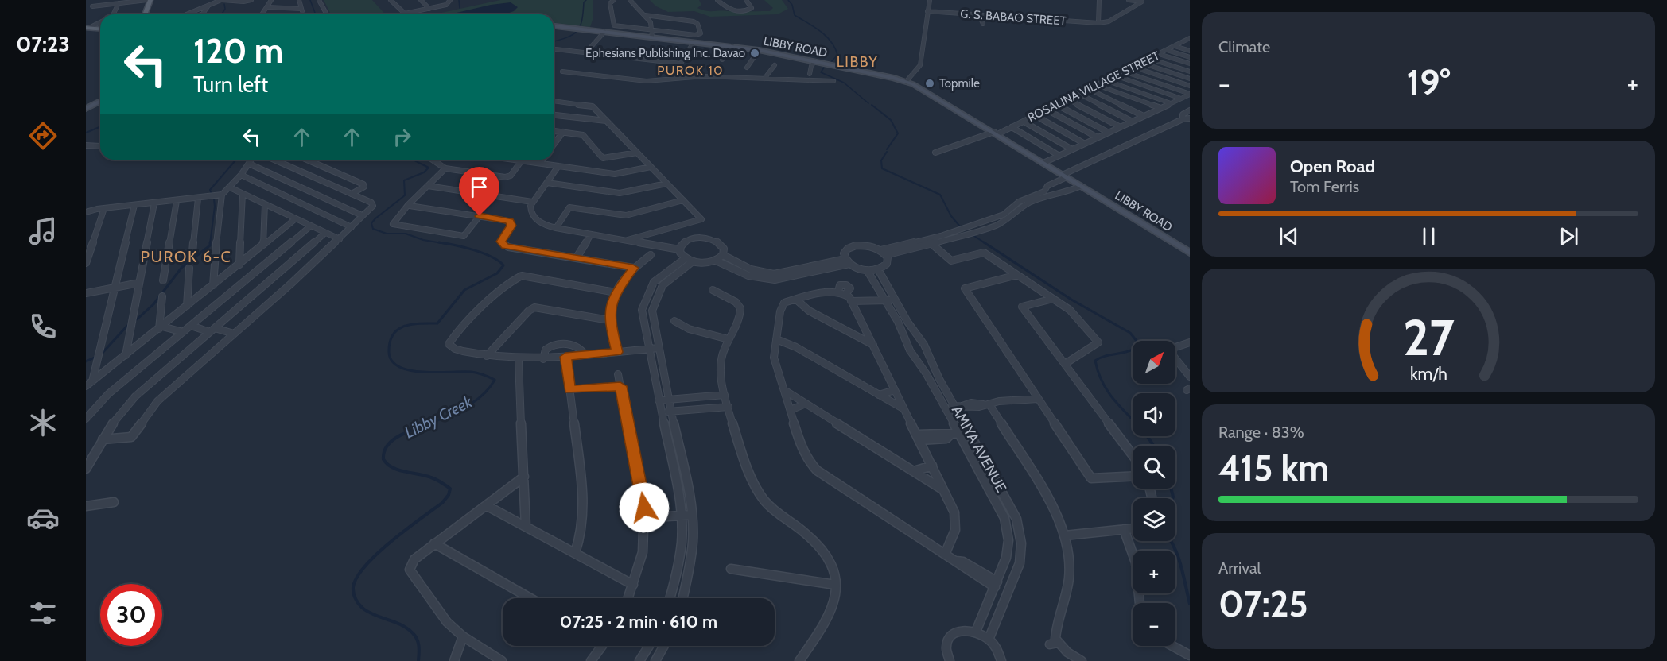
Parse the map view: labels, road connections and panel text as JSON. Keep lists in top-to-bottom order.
{
  "streets": {
    "main road": ["LIBBY ROAD"],
    "street": ["G. S. BABAO STREET", "ROSALINA VILLAGE STREET", "AMIYA AVENUE"]
  },
  "crossings": [
    ["LIBBY ROAD", "ROSALINA VILLAGE STREET"]
  ],
  "districts": ["LIBBY", "PUROK 10", "PUROK 6-C"],
  "water": ["Libby Creek"],
  "places": ["Ephesians Publishing Inc. Davao", "Topmile"],
  "north": "top right",
  "page": {
    "tabs": "07:23",
    "tile": [
      "Climate",
      ["Range · 83%", "415 km"],
      ["Arrival", "07:25"]
    ],
    "turn": ["120 m", "Turn left"],
    "heat": ["−", "19°", "+"],
    "song": ["Open Road", "Tom Ferris"],
    "map_buttons": ["+", "−"],
    "limit": "30",
    "trip": "07:25 · 2 min · 610 m",
    "gauge": ["27", "km/h"]
  }
}
